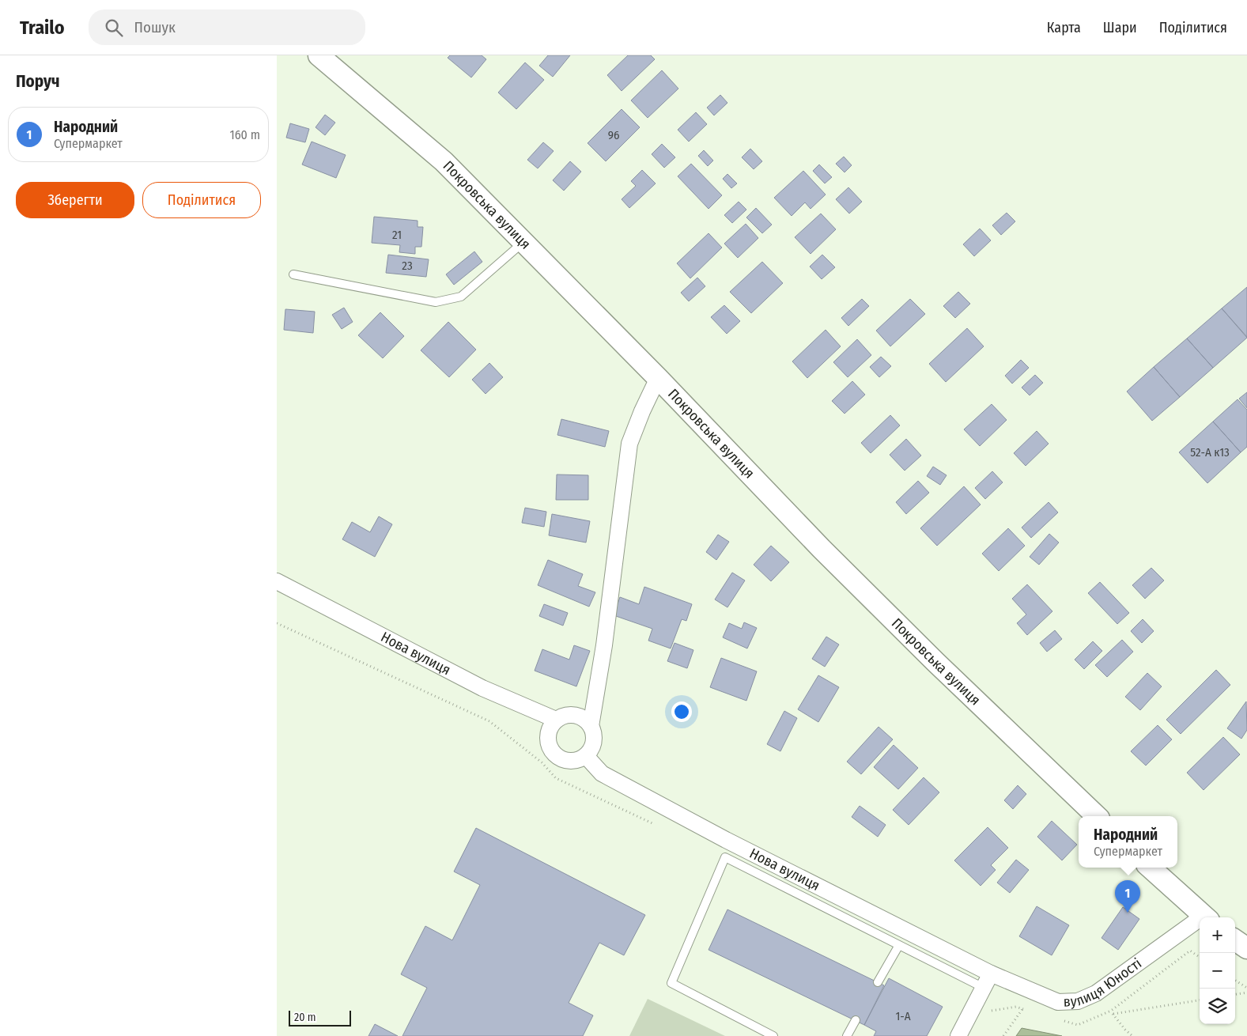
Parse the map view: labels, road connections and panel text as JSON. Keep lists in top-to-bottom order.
{
  "streets": {
    "street": ["Покровська вулиця", "Нова вулиця", "вулиця Юності"]
  },
  "crossings": [
    ["Нова вулиця", "вулиця Юності"]
  ],
  "house_numbers": [
    "96",
    "21",
    "23",
    "52-А к13",
    "1-А"
  ],
  "scale_bar": "20 m",
  "page": {
    "header": "Trailo",
    "search": "Пошук",
    "nav": ["Карта", "Шари", "Поділитися"],
    "heading": "Поруч",
    "list": [
      {
        "mark": "1",
        "name": "Народний",
        "note": "Супермаркет",
        "value": "160 m"
      }
    ],
    "buttons": ["Зберегти", "Поділитися"],
    "popup": ["Народний", "Супермаркет"],
    "pins": "1",
    "map_buttons": ["+", "−"],
    "scale": "20 m"
  }
}
